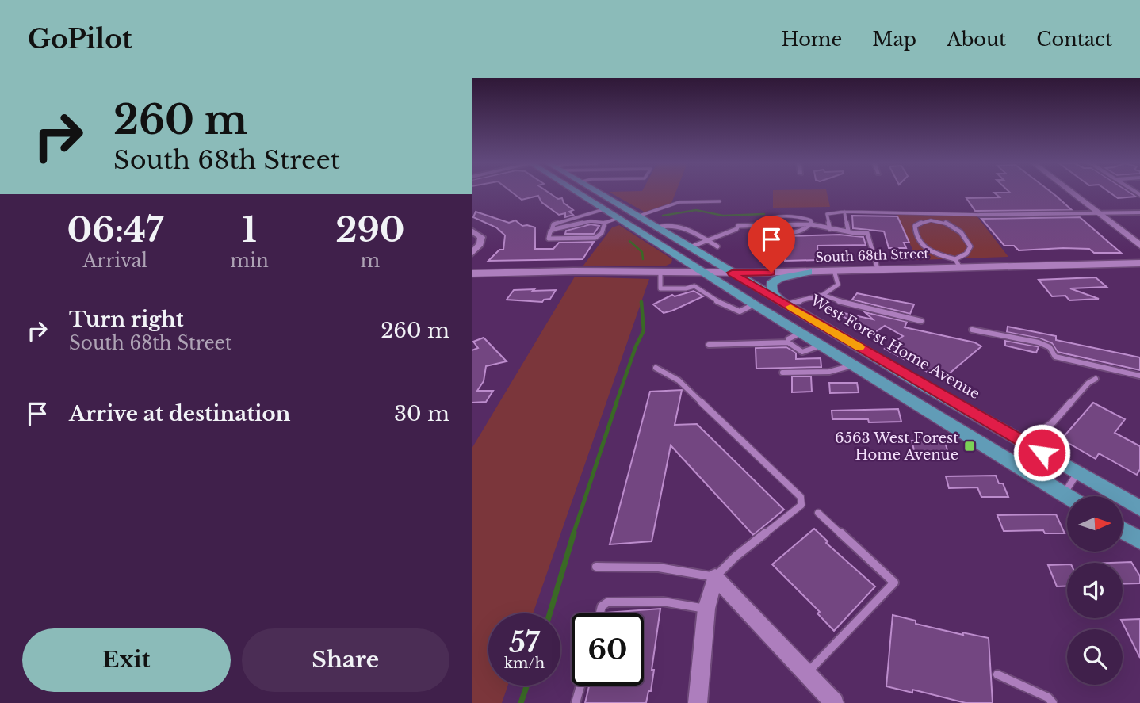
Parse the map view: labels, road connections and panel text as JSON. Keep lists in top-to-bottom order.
{
  "streets": {
    "main road": ["West Forest Home Avenue"],
    "street": ["South 68th Street"]
  },
  "crossings": [
    ["South 68th Street", "West Forest Home Avenue"]
  ],
  "places": {
    "transit": ["6563 West Forest Home Avenue"]
  },
  "north": "right",
  "page": {
    "header": "GoPilot",
    "nav": [
      "Home",
      "Map",
      "About",
      "Contact"
    ],
    "turn": ["260 m", "South 68th Street"],
    "eta": [
      "06:47",
      "Arrival",
      "1",
      "min",
      "290",
      "m"
    ],
    "list": [
      {
        "name": "Turn right",
        "note": "South 68th Street",
        "value": "260 m"
      },
      {
        "name": "Arrive at destination",
        "value": "30 m"
      }
    ],
    "speed": "57 km/h",
    "limit": "60",
    "buttons": ["Exit", "Share"]
  }
}
